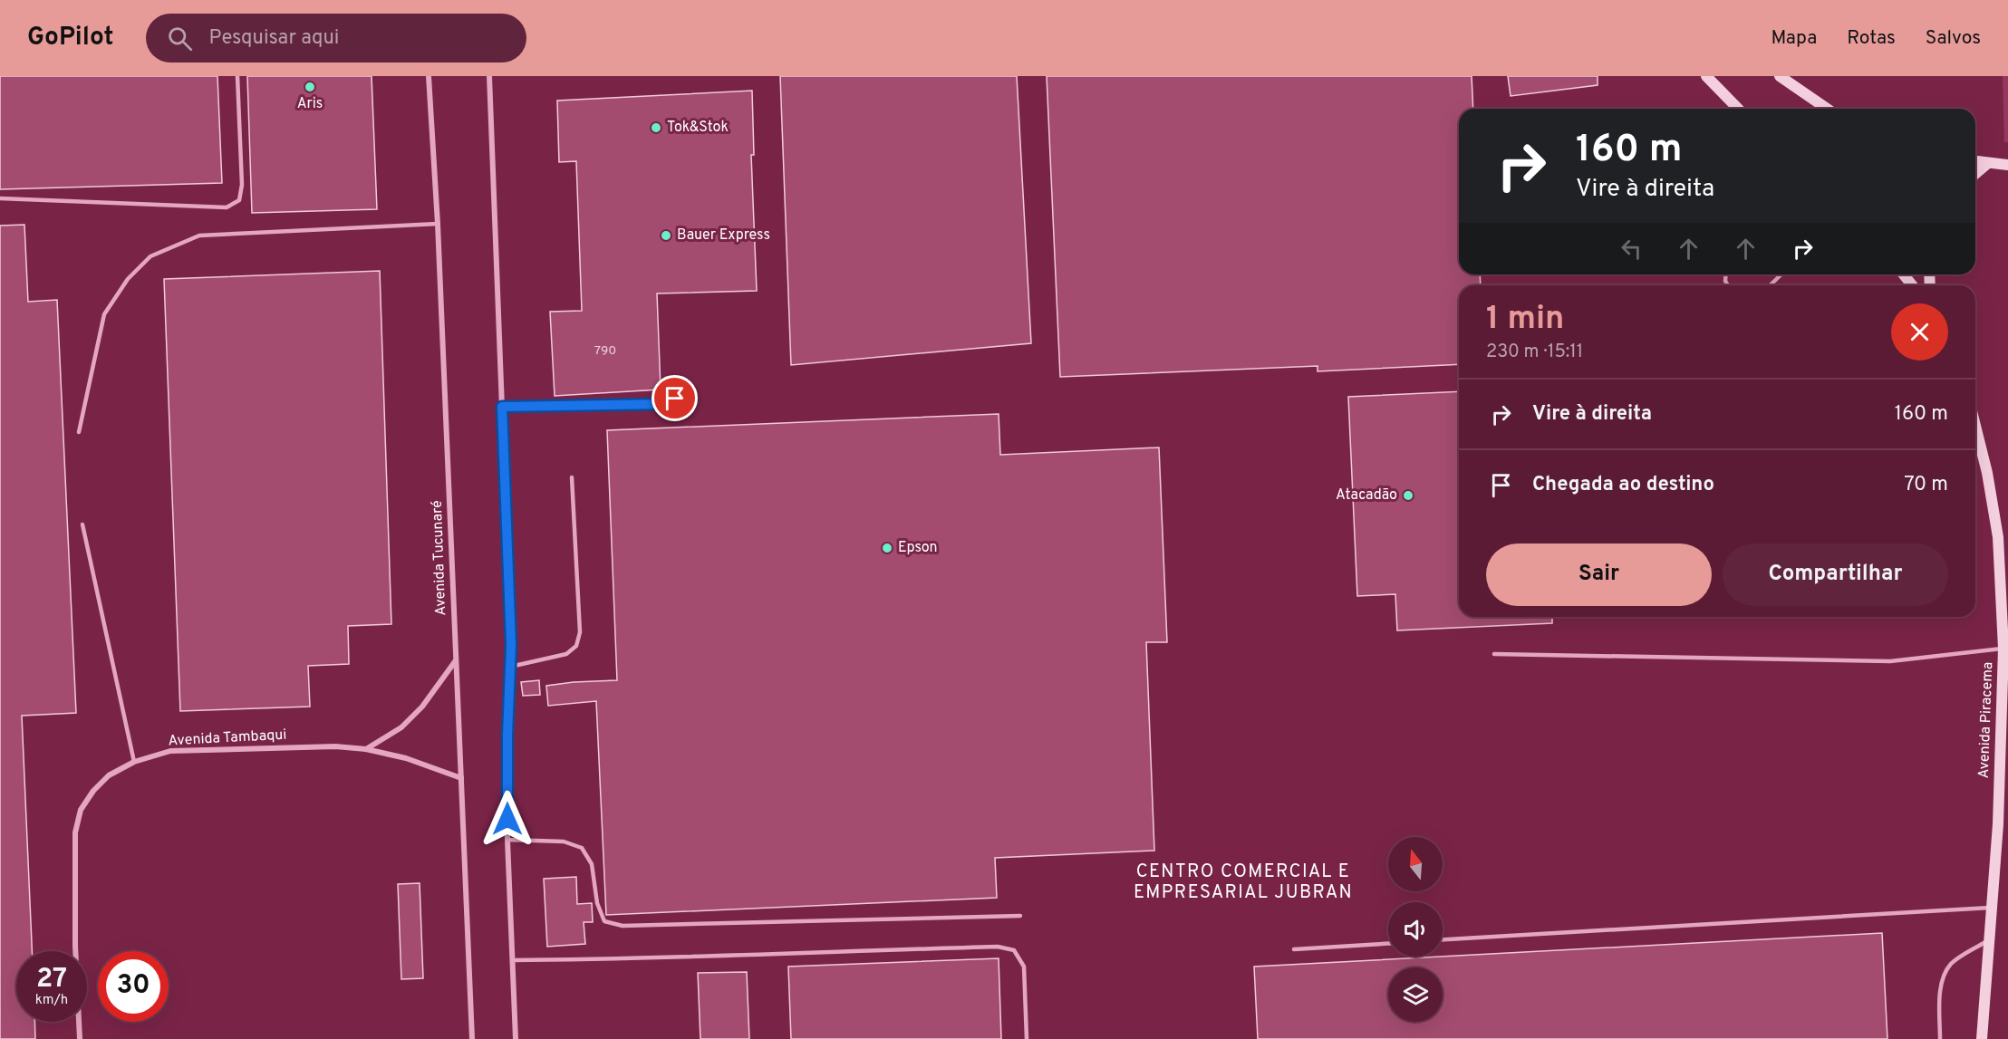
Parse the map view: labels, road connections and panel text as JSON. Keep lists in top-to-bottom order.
{
  "streets": {
    "main road": ["Avenida Piracema"],
    "street": ["Avenida Tucunaré", "Avenida Tambaqui"]
  },
  "crossings": [
    ["Avenida Tucunaré", "Avenida Tambaqui"]
  ],
  "districts": ["CENTRO COMERCIAL E EMPRESARIAL JUBRAN"],
  "places": [
    "Aris",
    "Tok&Stok",
    "Bauer Express",
    "Atacadão",
    "Epson"
  ],
  "house_numbers": ["790"],
  "north": "top",
  "page": {
    "header": "GoPilot",
    "search": "Pesquisar aqui",
    "nav": ["Mapa", "Rotas", "Salvos"],
    "turn": ["160 m", "Vire à direita"],
    "heading": ["1 min", "230 m · 15:11"],
    "list": [
      {
        "name": "Vire à direita",
        "value": "160 m"
      },
      {
        "name": "Chegada ao destino",
        "value": "70 m"
      }
    ],
    "buttons": ["Sair", "Compartilhar"],
    "speed": "27 km/h",
    "limit": "30"
  }
}
